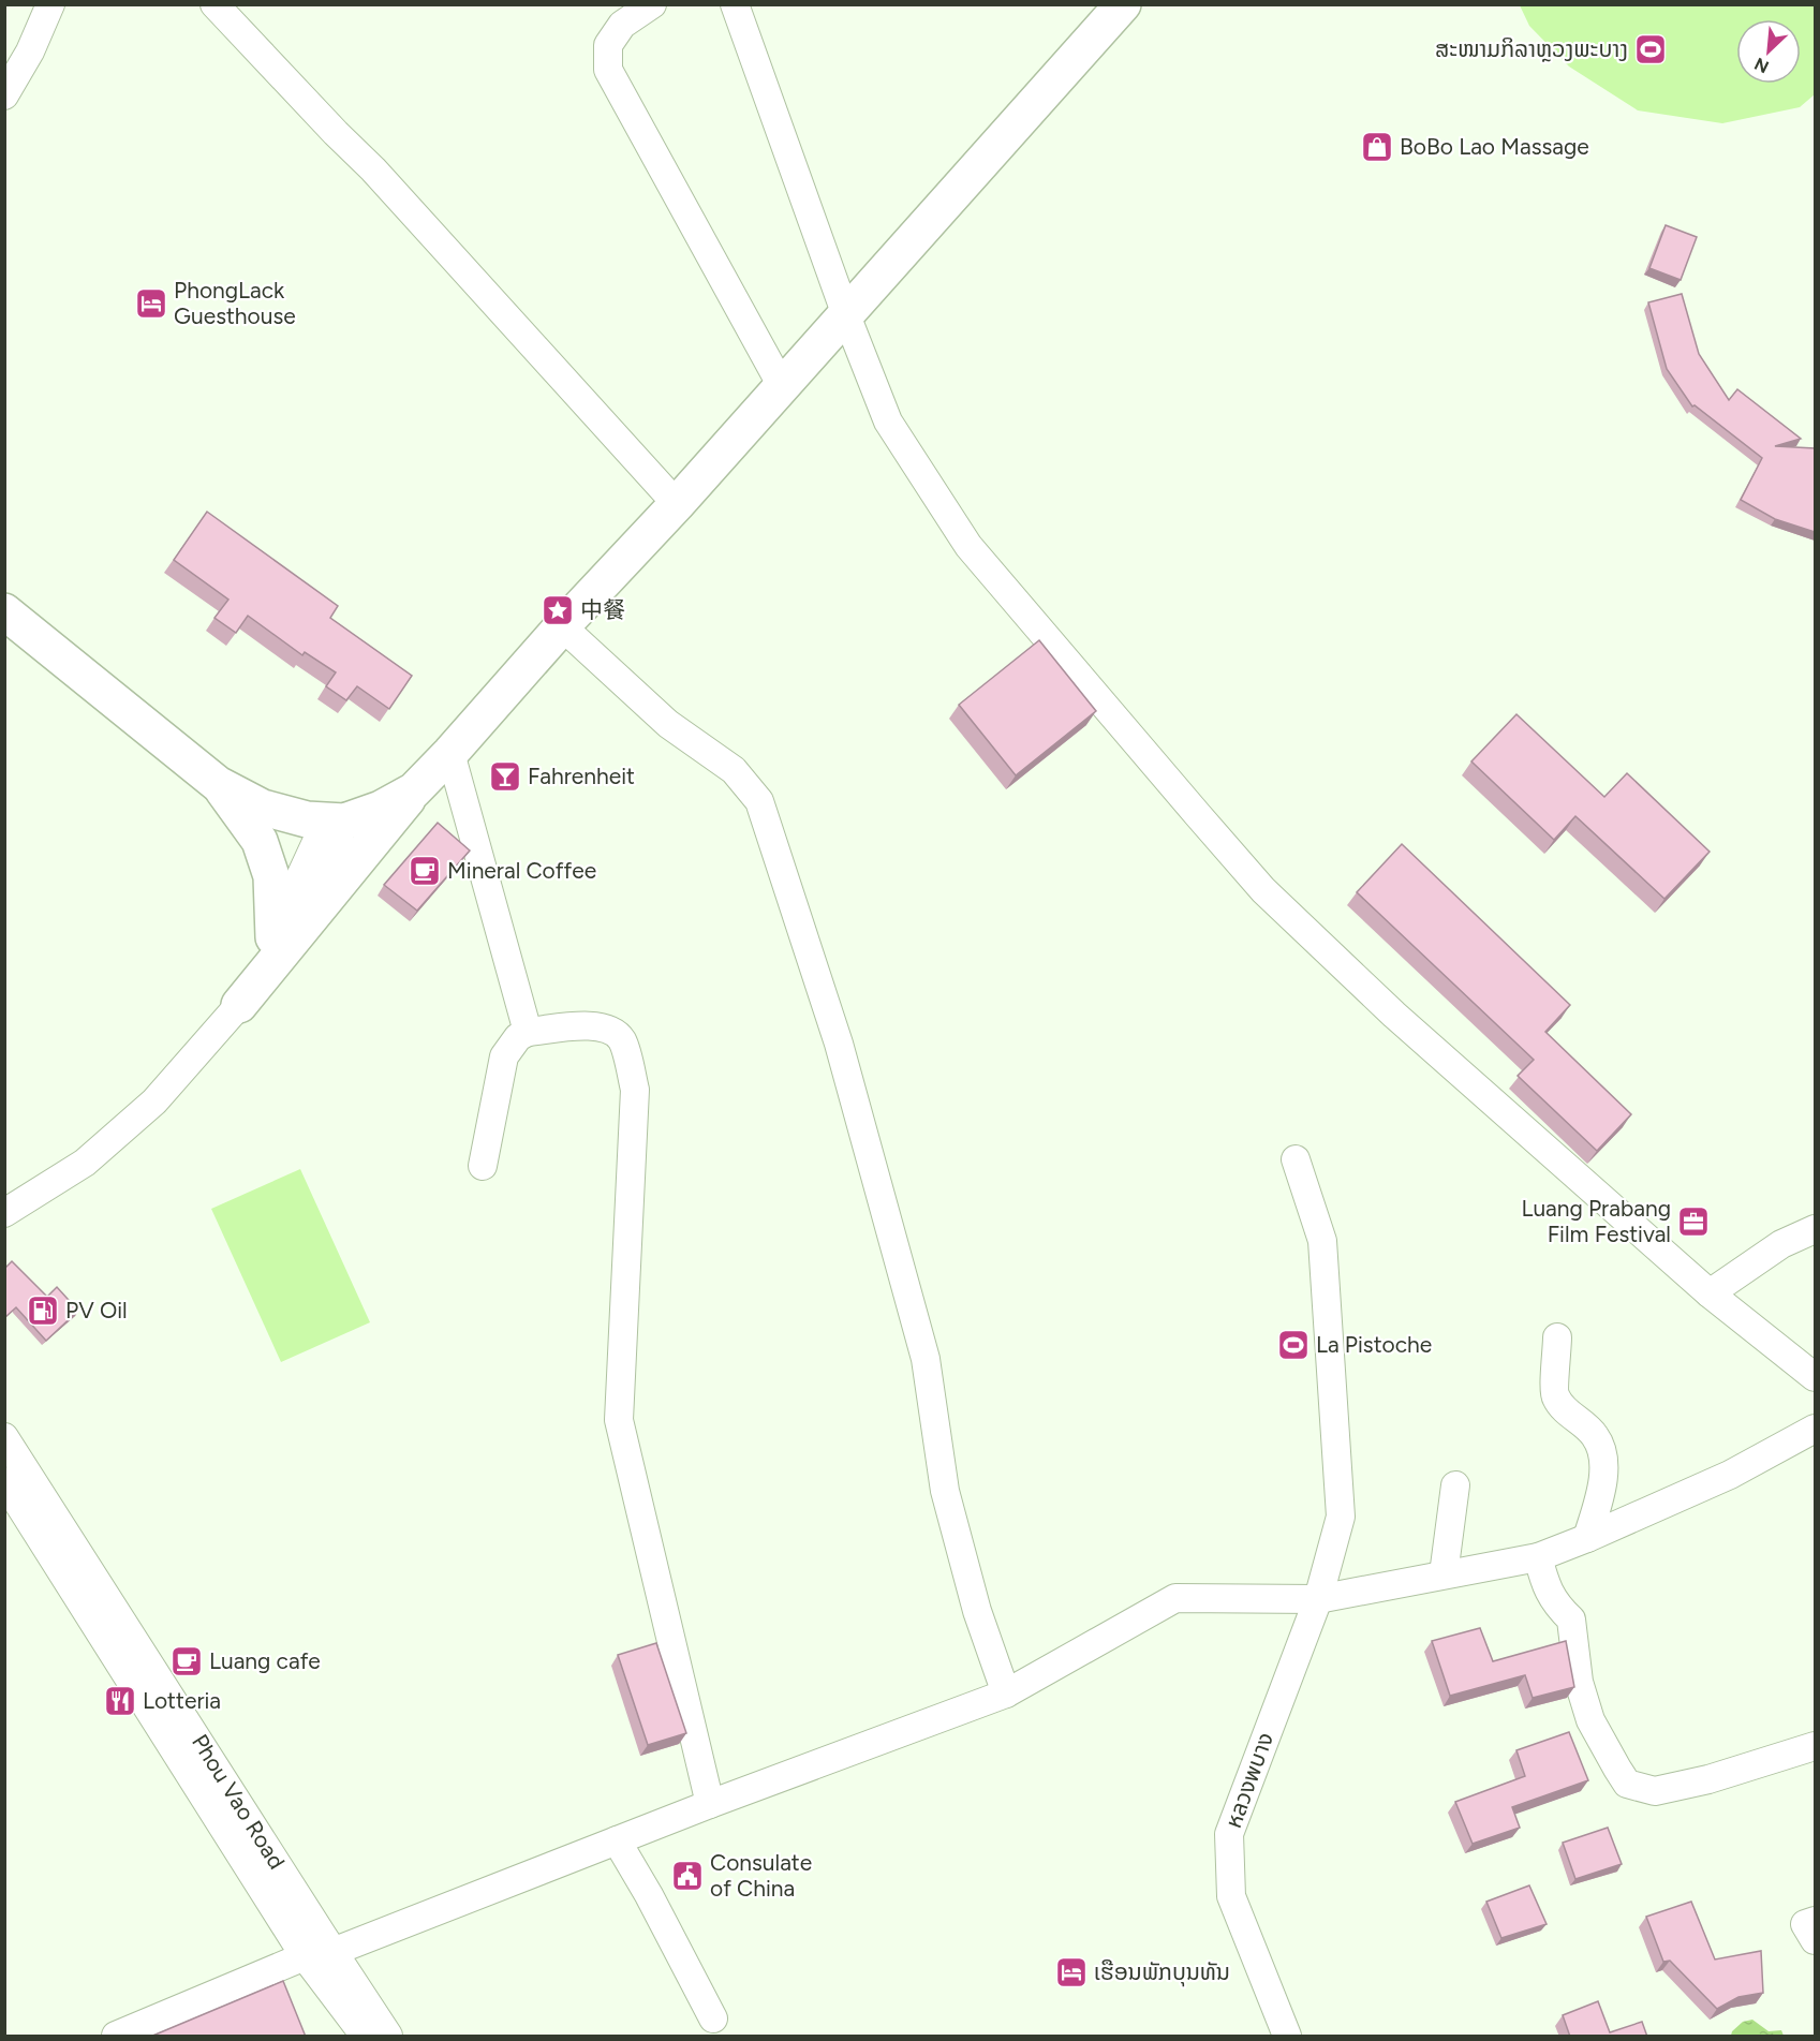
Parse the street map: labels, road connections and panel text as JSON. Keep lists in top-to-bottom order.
{
  "streets": {
    "street": ["หลวงพบาง", "Phou Vao Road"]
  },
  "places": {
    "sports": ["ສະໜາມກິລາຫຼວງພະບາງ", "La Pistoche"],
    "shop": ["BoBo Lao Massage"],
    "hotel": ["PhongLack Guesthouse", "ເຮືອນພັກບຸນທັນ"],
    "place": ["中餐"],
    "bar": ["Fahrenheit"],
    "cafe": ["Mineral Coffee", "Luang cafe"],
    "office": ["Luang Prabang Film Festival"],
    "fuel station": ["PV Oil"],
    "restaurant": ["Lotteria"],
    "public building": ["Consulate of China"]
  },
  "north": "bottom left"
}
